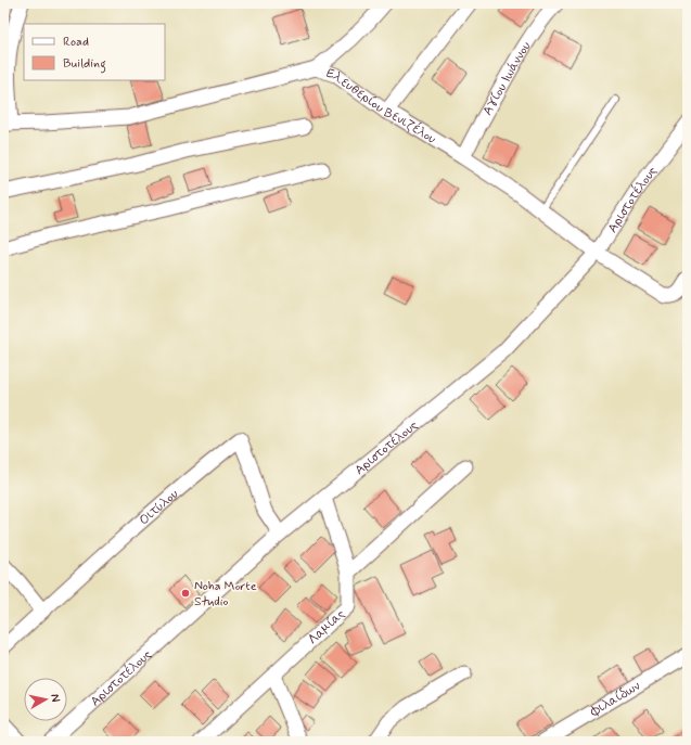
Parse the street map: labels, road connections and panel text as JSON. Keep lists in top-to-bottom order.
{
  "streets": {
    "street": [
      "Αγίου Ιωάννου",
      "Ελ.ευθερίου Βενιζέλου",
      "Αριστοτέλους",
      "Οιτύλου",
      "Λαμίας",
      "Φιλαίδων"
    ]
  },
  "crossings": [
    ["Αγίου Ιωάννου", "Ελ.ευθερίου Βενιζέλου"],
    ["Ελ.ευθερίου Βενιζέλου", "Αριστοτέλους"],
    ["Αριστοτέλους", "Οιτύλου"],
    ["Αριστοτέλους", "Λαμίας"]
  ],
  "places": ["Noha Morte Studio"],
  "legend": ["Road", "Building"],
  "north": "right"
}
